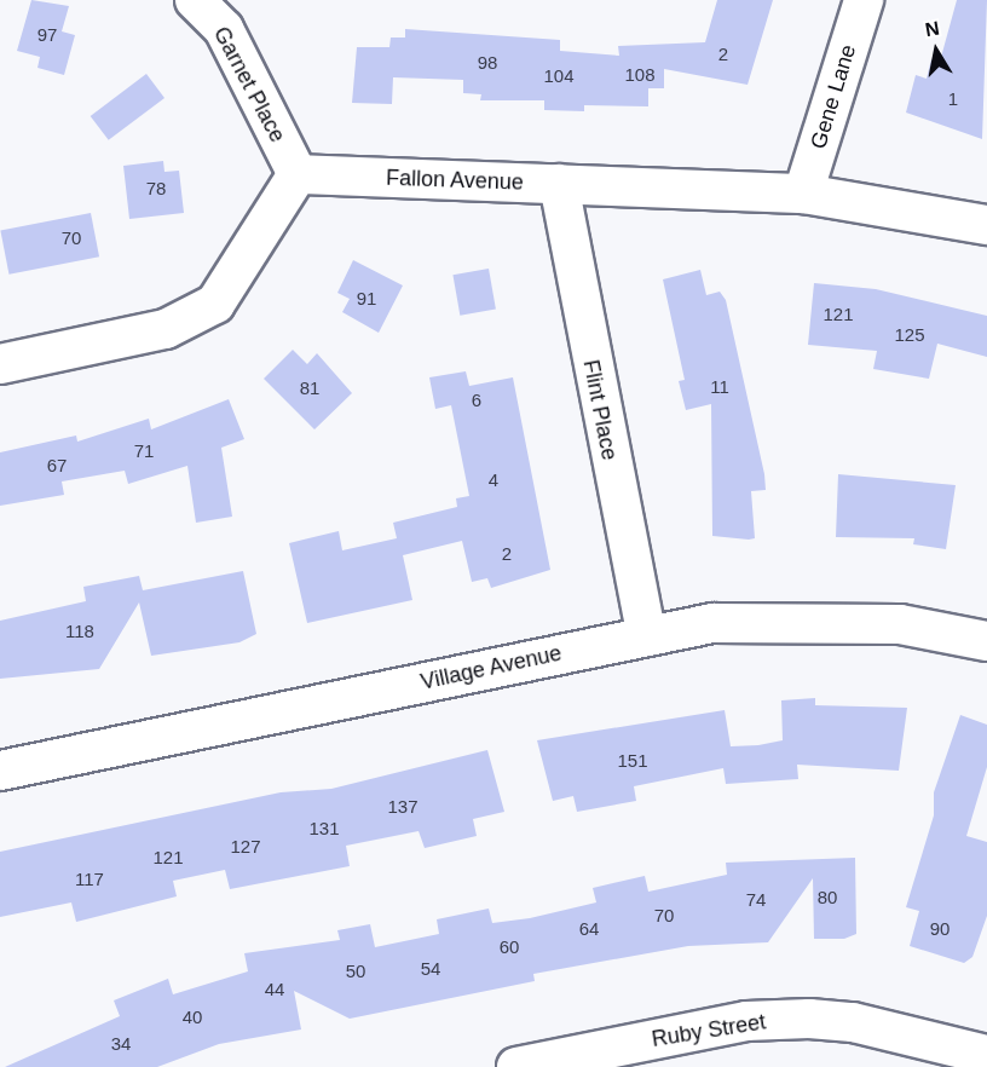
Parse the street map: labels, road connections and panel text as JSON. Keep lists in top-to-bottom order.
{
  "streets": {
    "street": [
      "Garnet Place",
      "Gene Lane",
      "Fallon Avenue",
      "Flint Place",
      "Village Avenue",
      "Ruby Street"
    ]
  },
  "crossings": [
    ["Garnet Place", "Fallon Avenue"],
    ["Gene Lane", "Fallon Avenue"],
    ["Fallon Avenue", "Flint Place"],
    ["Flint Place", "Village Avenue"]
  ],
  "house_numbers": [
    "97",
    "2",
    "98",
    "108",
    "104",
    "1",
    "78",
    "70",
    "91",
    "121",
    "125",
    "11",
    "81",
    "6",
    "71",
    "67",
    "4",
    "2",
    "118",
    "151",
    "137",
    "131",
    "127",
    "121",
    "117",
    "80",
    "74",
    "70",
    "64",
    "90",
    "60",
    "54",
    "50",
    "44",
    "40",
    "34"
  ],
  "north": "top"
}
